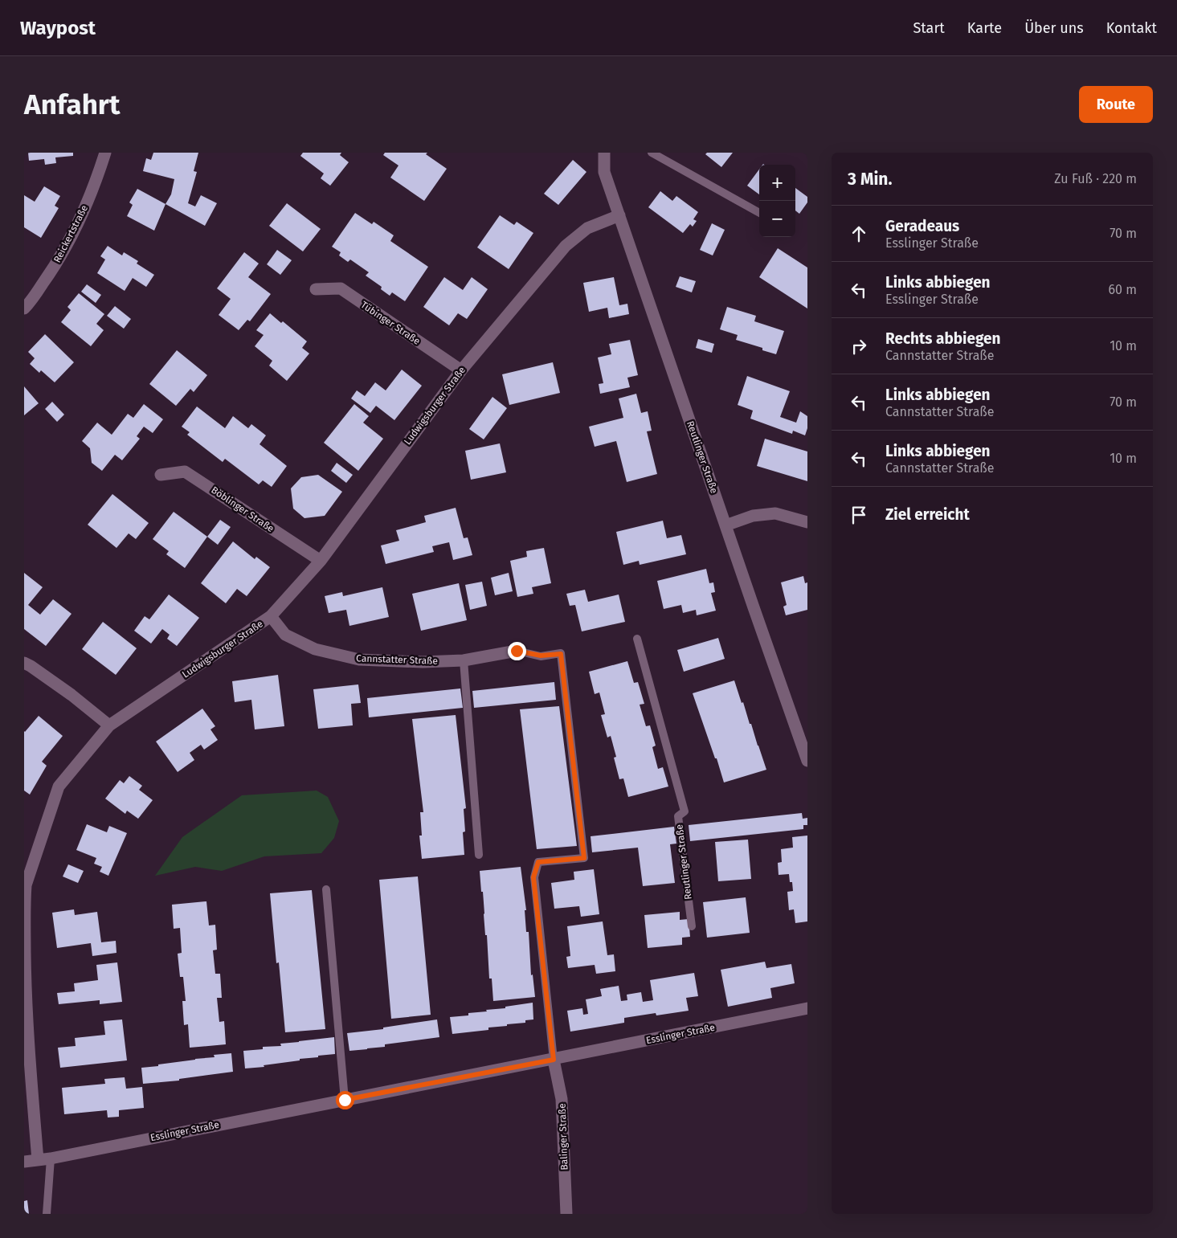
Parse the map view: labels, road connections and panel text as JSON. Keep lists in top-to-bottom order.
{
  "streets": {
    "street": [
      "Reickertstraße",
      "Tübinger Straße",
      "Ludwigsburger Straße",
      "Reutlinger Straße",
      "Böblinger Straße",
      "Cannstatter Straße",
      "Esslinger Straße",
      "Balinger Straße"
    ]
  },
  "crossings": [
    ["Tübinger Straße", "Ludwigsburger Straße"],
    ["Ludwigsburger Straße", "Reutlinger Straße"],
    ["Ludwigsburger Straße", "Böblinger Straße"],
    ["Ludwigsburger Straße", "Cannstatter Straße"],
    ["Ludwigsburger Straße", "Esslinger Straße"],
    ["Cannstatter Straße", "Esslinger Straße"],
    ["Cannstatter Straße", "Balinger Straße"],
    ["Esslinger Straße", "Balinger Straße"]
  ],
  "page": {
    "header": "Waypost",
    "nav": [
      "Start",
      "Karte",
      "Über uns",
      "Kontakt"
    ],
    "buttons": "Route",
    "title": "Anfahrt",
    "heading": ["3 Min.", "Zu Fuß · 220 m"],
    "map_buttons": ["+", "−"],
    "list": [
      ["Geradeaus", "Esslinger Straße", "70 m"],
      ["Links abbiegen", "Esslinger Straße", "60 m"],
      ["Rechts abbiegen", "Cannstatter Straße", "10 m"],
      ["Links abbiegen", "Cannstatter Straße", "70 m"],
      ["Links abbiegen", "Cannstatter Straße", "10 m"],
      "Ziel erreicht"
    ]
  }
}
